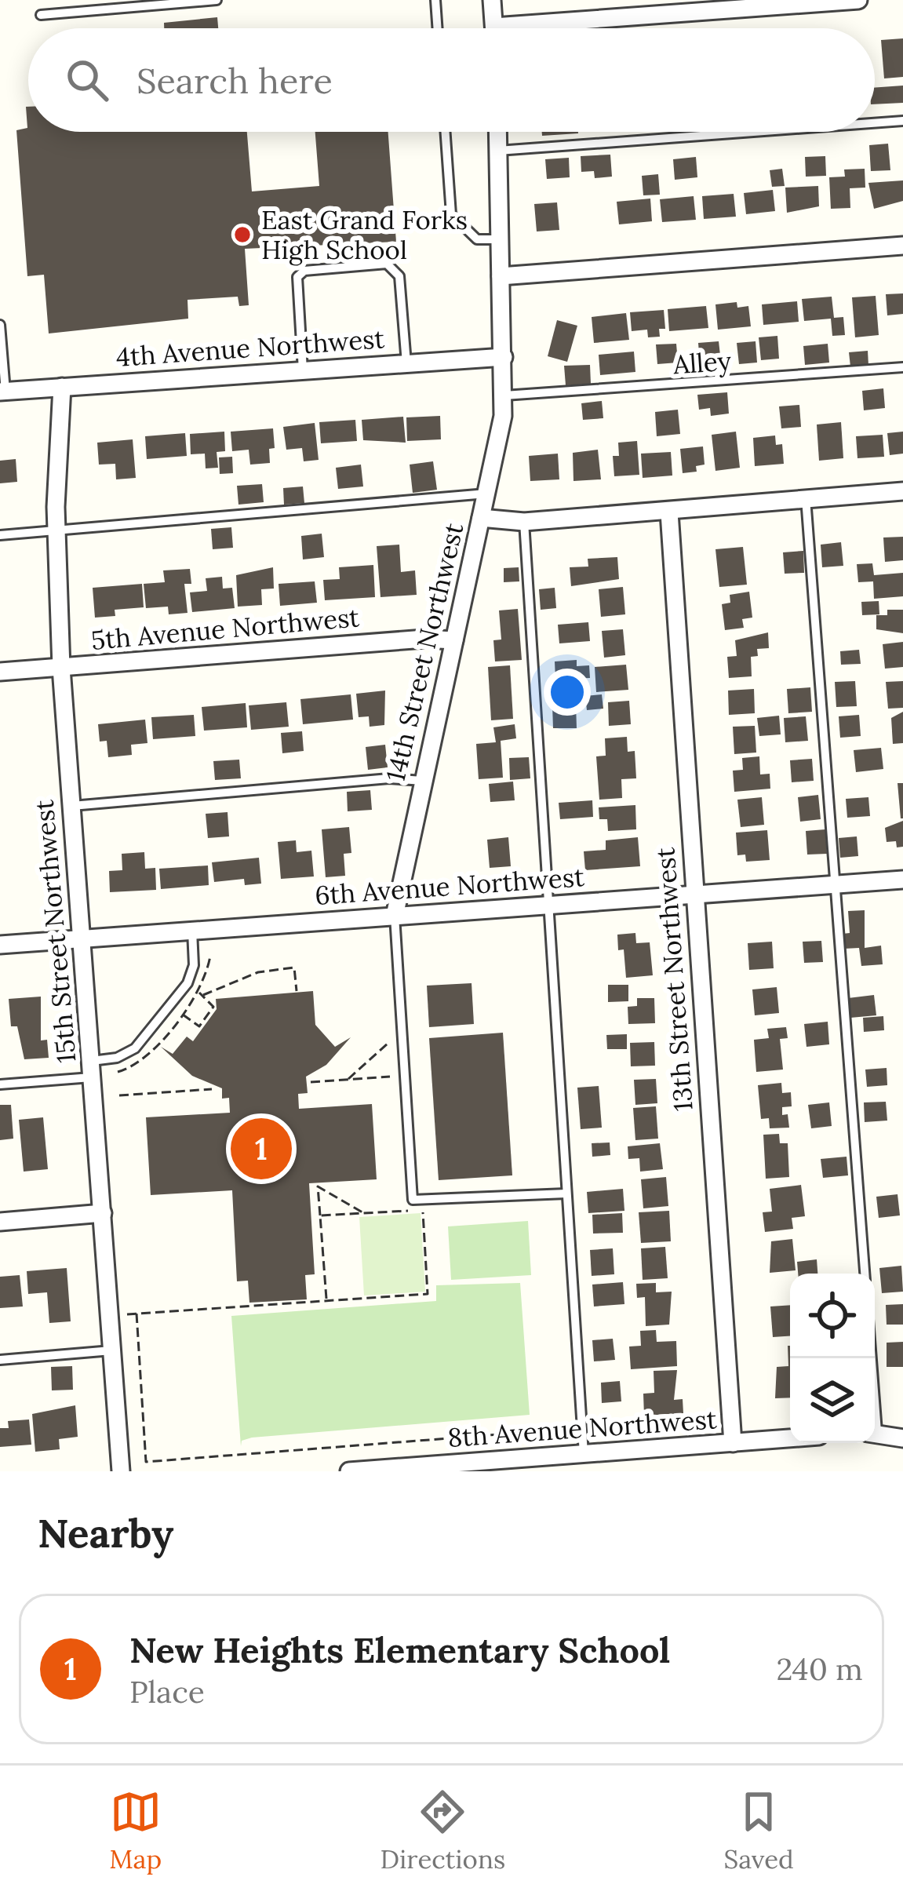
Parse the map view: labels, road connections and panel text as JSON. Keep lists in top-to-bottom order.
{
  "streets": {
    "street": [
      "4th Avenue Northwest",
      "5th Avenue Northwest",
      "14th Street Northwest",
      "6th Avenue Northwest",
      "15th Street Northwest",
      "13th Street Northwest",
      "8th Avenue Northwest"
    ],
    "lane": ["Alley"]
  },
  "crossings": [
    ["4th Avenue Northwest", "14th Street Northwest"],
    ["4th Avenue Northwest", "15th Street Northwest"],
    ["Alley", "14th Street Northwest"],
    ["5th Avenue Northwest", "14th Street Northwest"],
    ["5th Avenue Northwest", "15th Street Northwest"],
    ["14th Street Northwest", "6th Avenue Northwest"],
    ["6th Avenue Northwest", "15th Street Northwest"],
    ["6th Avenue Northwest", "13th Street Northwest"],
    ["13th Street Northwest", "8th Avenue Northwest"]
  ],
  "places": ["East Grand Forks High School"],
  "page": {
    "search": "Search here",
    "pins": "1",
    "heading": "Nearby",
    "list": [
      {
        "mark": "1",
        "name": "New Heights Elementary School",
        "note": "Place",
        "value": "240 m"
      }
    ],
    "nav": ["Map", "Directions", "Saved"]
  }
}
